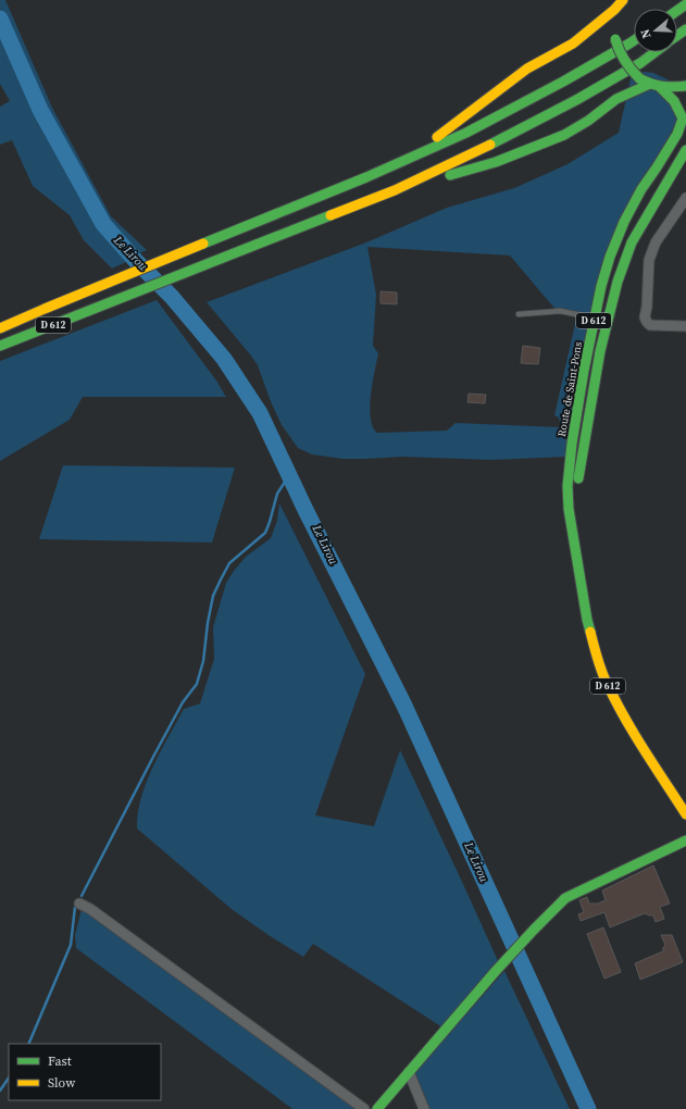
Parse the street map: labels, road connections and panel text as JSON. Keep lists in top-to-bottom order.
{
  "streets": {
    "main road": ["D 612", "Route de Saint-Pons"]
  },
  "water": ["Le Lirou"],
  "legend": ["Fast", "Slow"],
  "north": "left"
}
